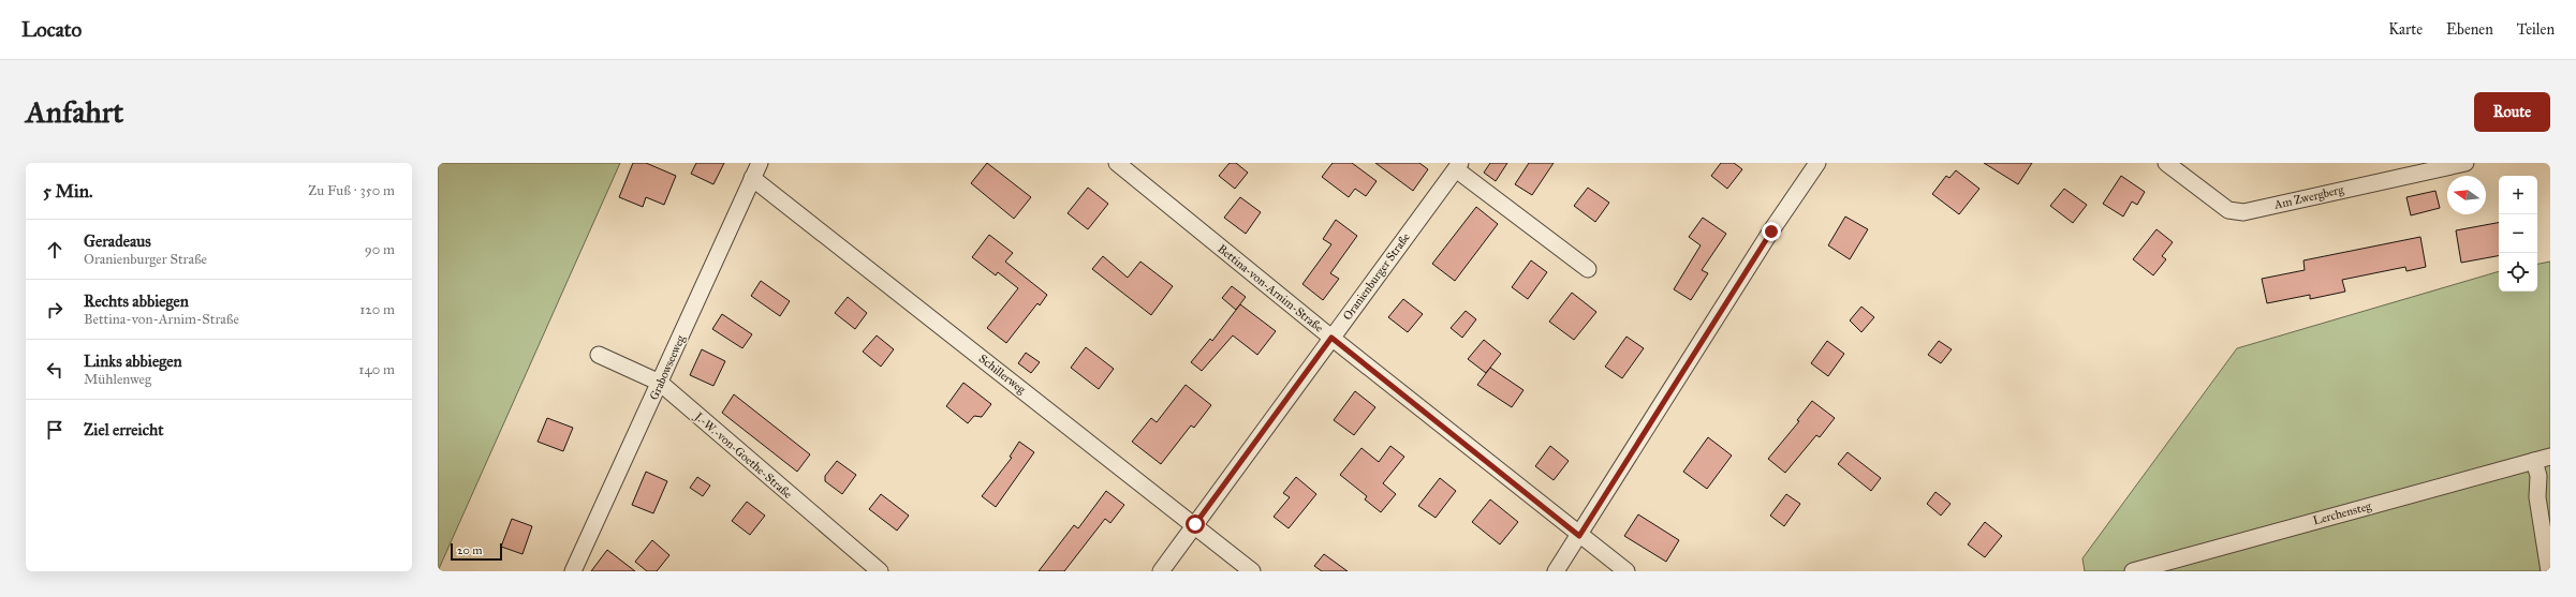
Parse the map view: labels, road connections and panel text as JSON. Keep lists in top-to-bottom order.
{
  "streets": {
    "street": [
      "Am Zwergberg",
      "Oranienburger Straße",
      "Bettina-von-Arnim-Straße",
      "Grabowseeweg",
      "Schillerweg",
      "J.-W.-von-Goethe-Straße",
      "Lerchensteg"
    ]
  },
  "crossings": [
    ["Oranienburger Straße", "Bettina-von-Arnim-Straße"],
    ["Oranienburger Straße", "Schillerweg"],
    ["Grabowseeweg", "Schillerweg"],
    ["Grabowseeweg", "J.-W.-von-Goethe-Straße"]
  ],
  "scale_bar": "20 m",
  "north": "left",
  "page": {
    "header": "Locato",
    "nav": ["Karte", "Ebenen", "Teilen"],
    "buttons": "Route",
    "title": "Anfahrt",
    "heading": ["5 Min.", "Zu Fuß · 350 m"],
    "map_buttons": ["+", "−"],
    "list": [
      ["Geradeaus", "Oranienburger Straße", "90 m"],
      ["Rechts abbiegen", "Bettina-von-Arnim-Straße", "120 m"],
      ["Links abbiegen", "Mühlenweg", "140 m"],
      "Ziel erreicht"
    ],
    "scale": "20 m"
  }
}
